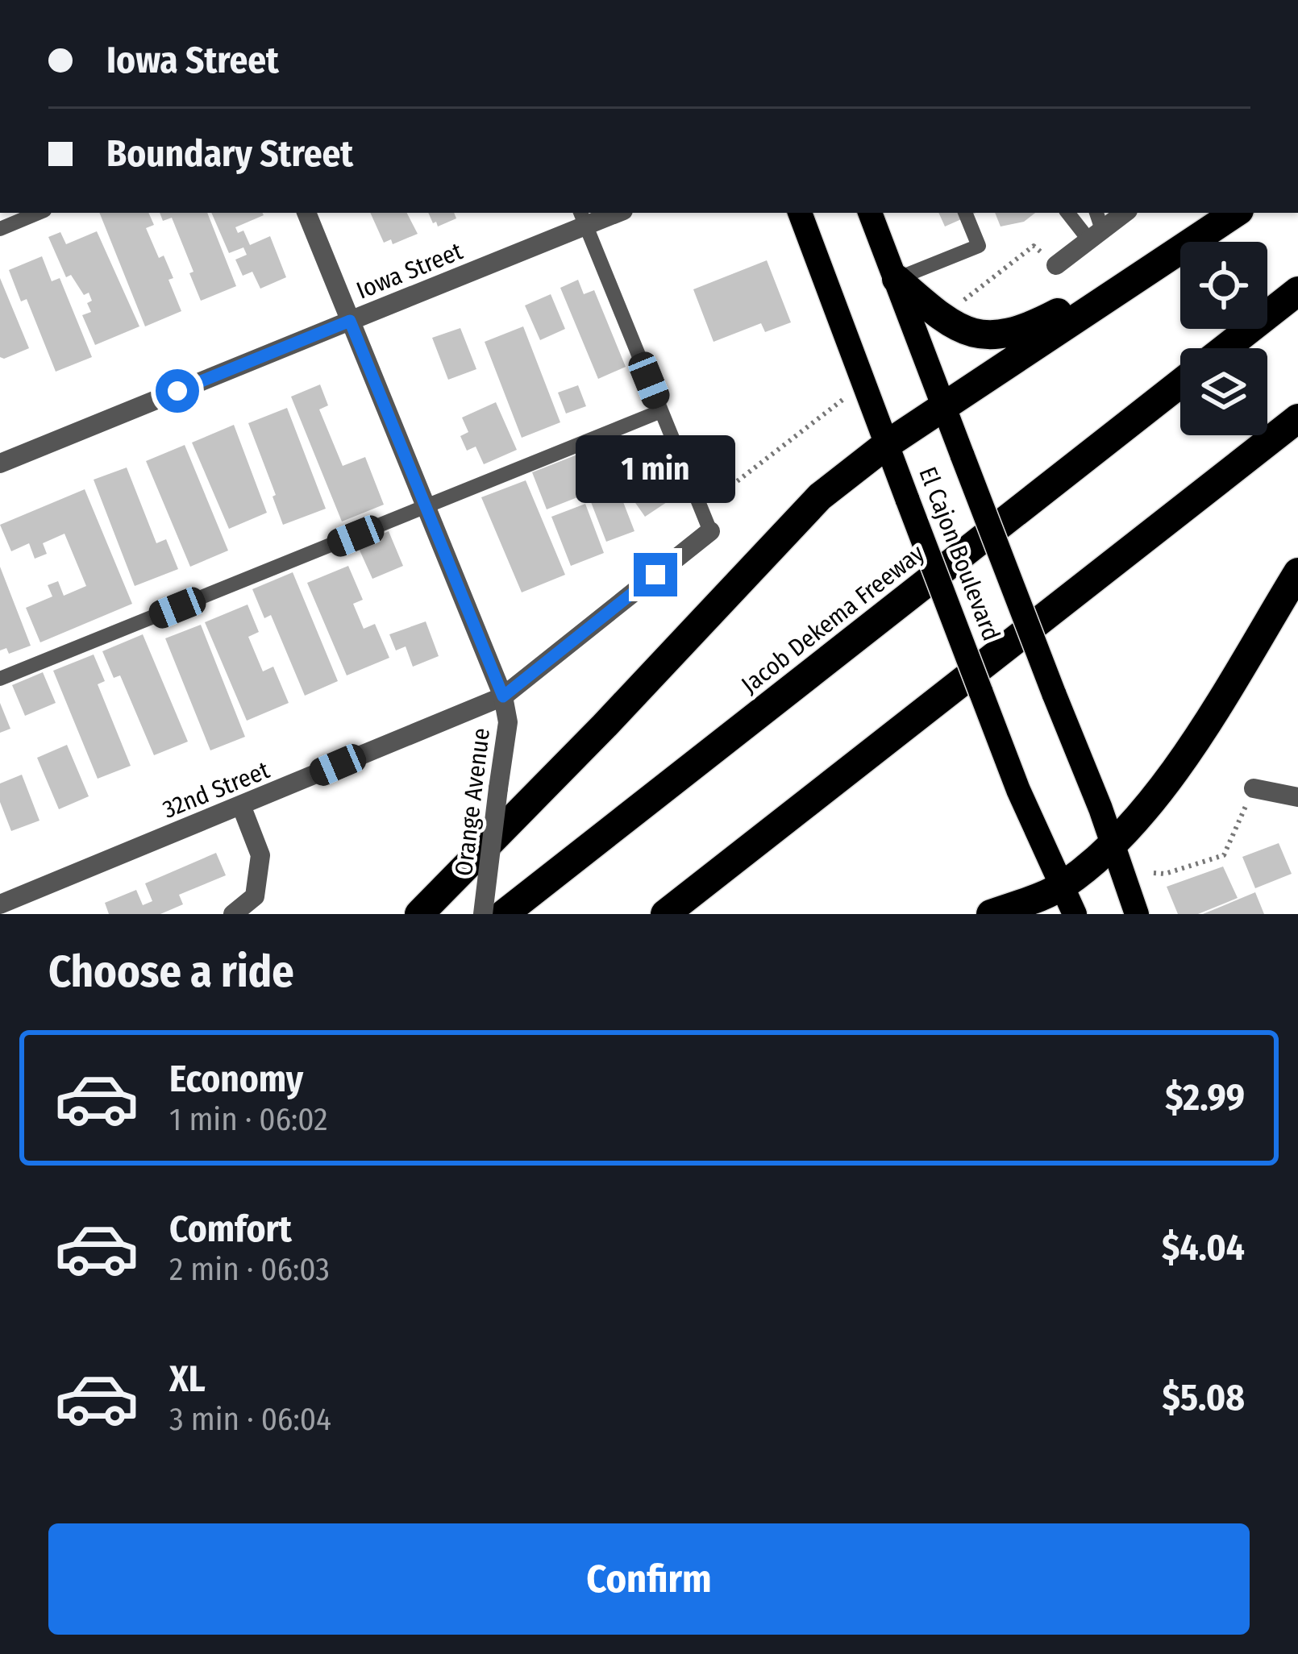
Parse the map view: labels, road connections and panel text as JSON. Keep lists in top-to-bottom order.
{
  "streets": {
    "highway": ["Jacob Dekema Freeway"],
    "main road": ["El Cajon Boulevard"],
    "street": ["Iowa Street", "32nd Street", "Orange Avenue"]
  },
  "crossings": [
    ["32nd Street", "Orange Avenue"]
  ],
  "page": {
    "banner": ["Iowa Street", "Boundary Street"],
    "bubble": "1 min",
    "heading": "Choose a ride",
    "list": [
      {
        "name": "Economy",
        "note": "1 min · 06:02",
        "value": "$2.99"
      },
      {
        "name": "Comfort",
        "note": "2 min · 06:03",
        "value": "$4.04"
      },
      {
        "name": "XL",
        "note": "3 min · 06:04",
        "value": "$5.08"
      }
    ],
    "buttons": "Confirm"
  }
}
